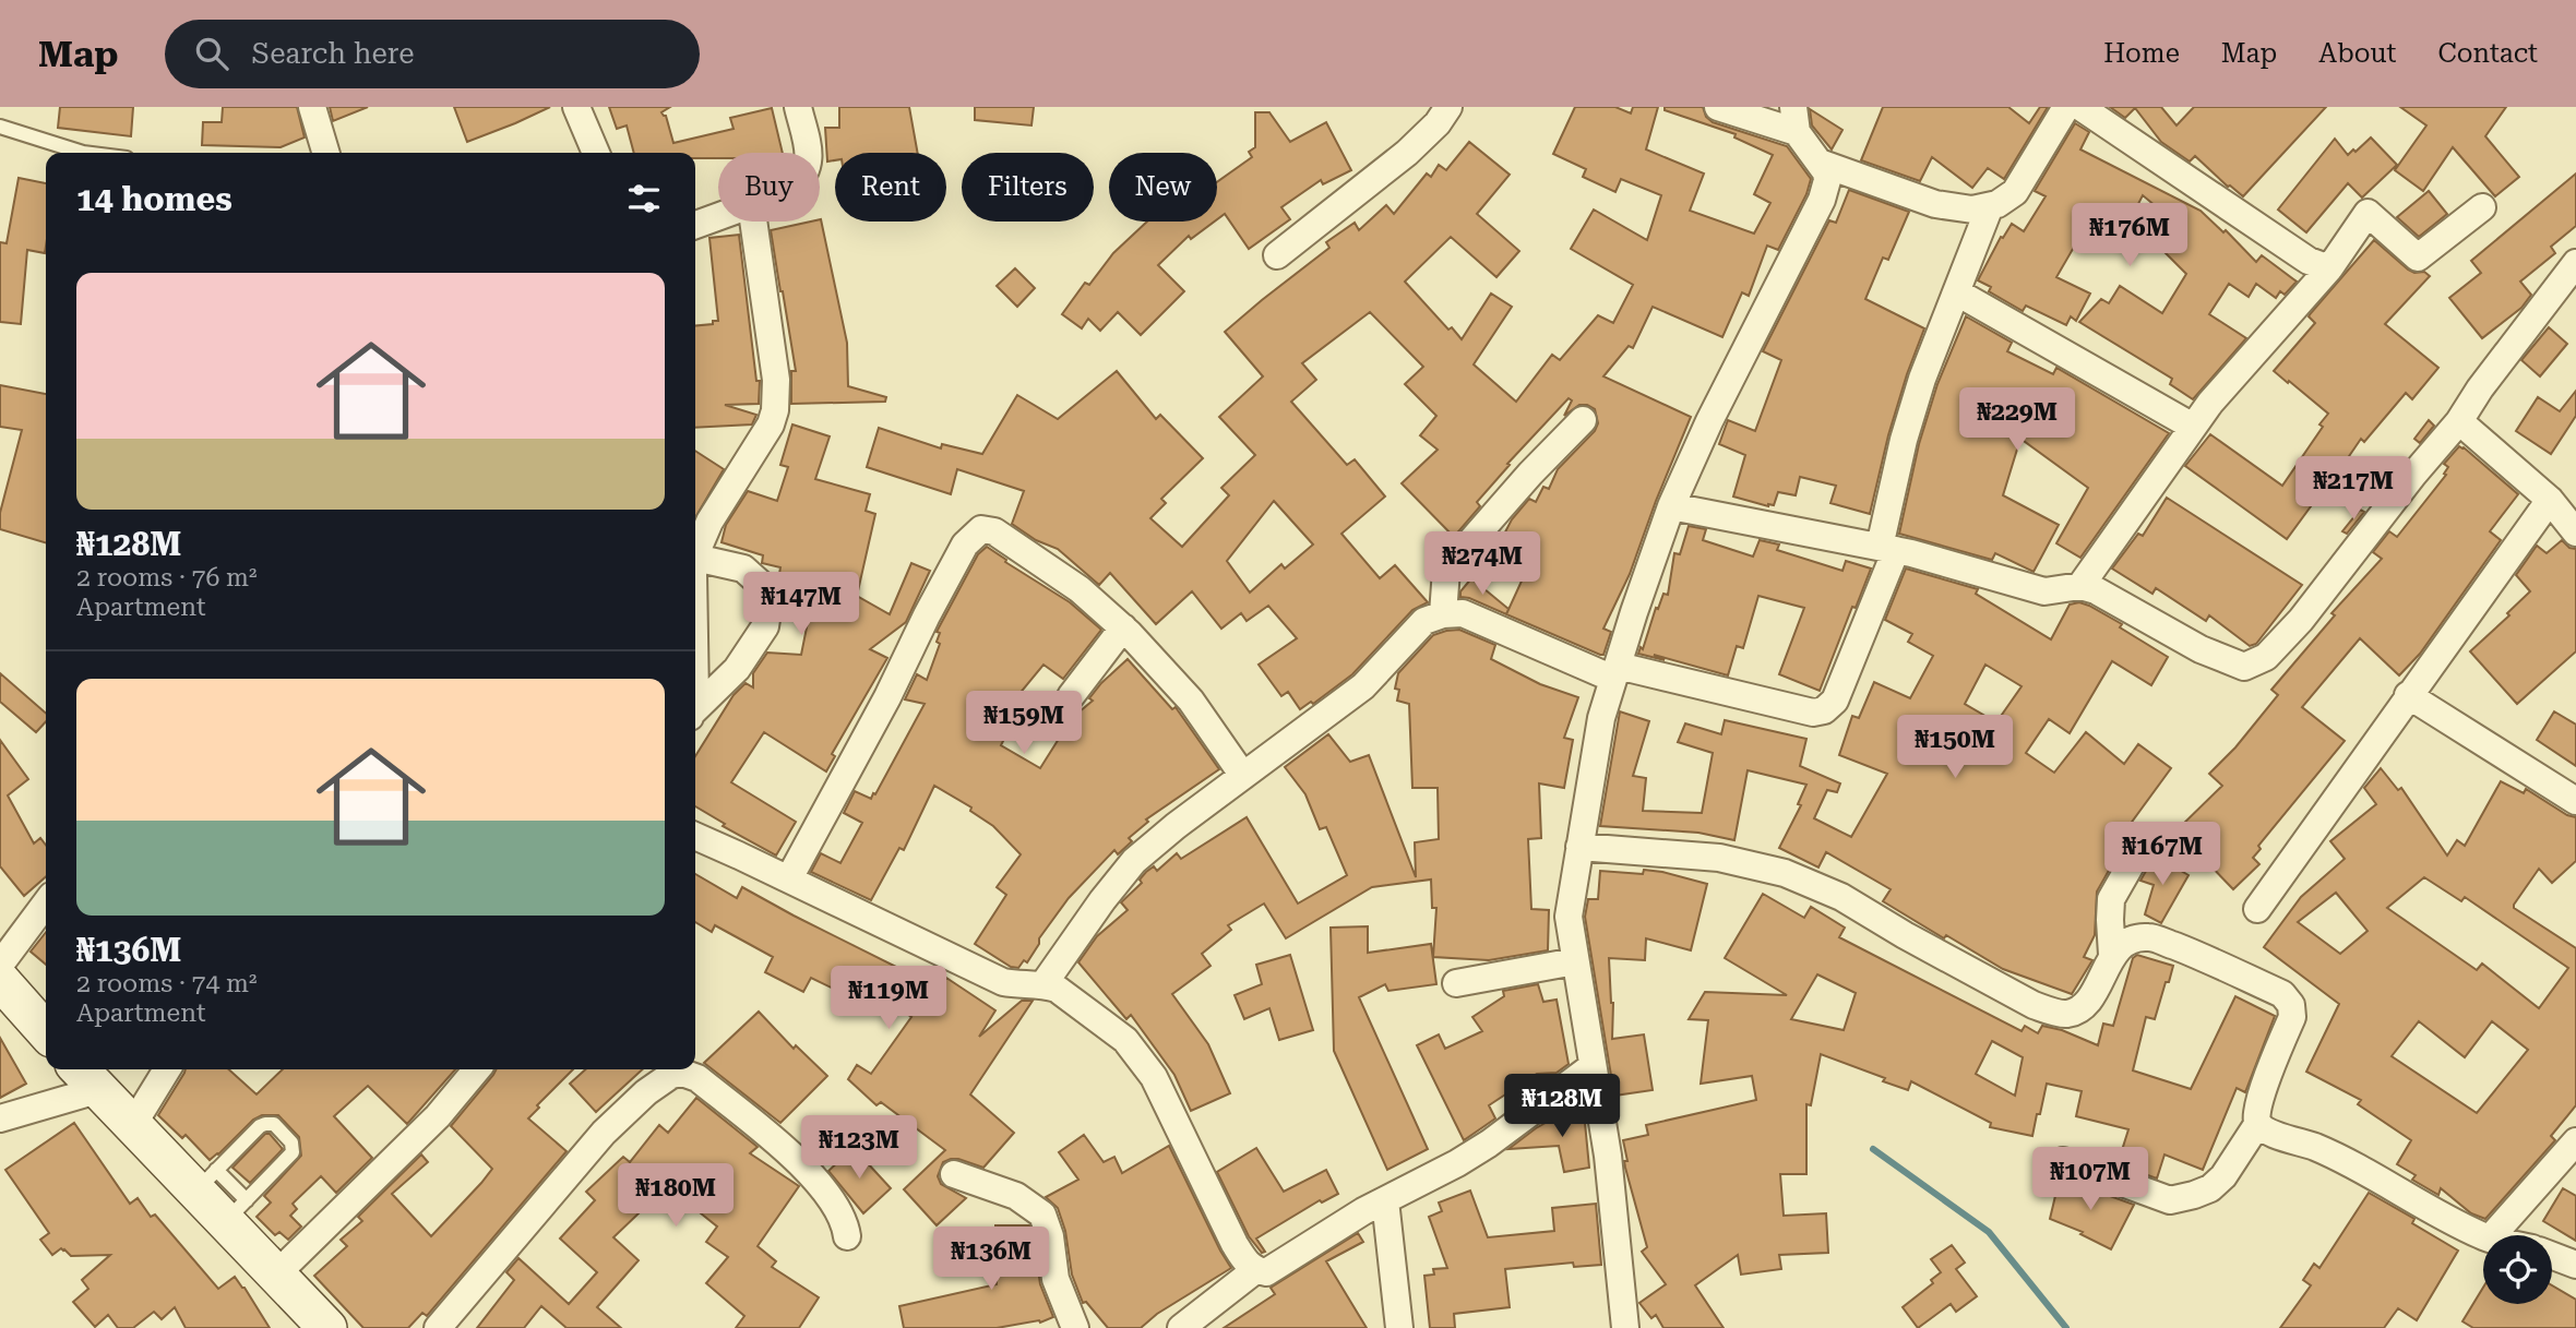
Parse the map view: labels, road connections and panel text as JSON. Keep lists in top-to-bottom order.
{
  "page": {
    "header": "Map",
    "search": "Search here",
    "nav": [
      "Home",
      "Map",
      "About",
      "Contact"
    ],
    "chip": [
      "Buy",
      "Rent",
      "Filters",
      "New"
    ],
    "heading": "14 homes",
    "price": [
      "₦176M",
      "₦229M",
      "₦217M",
      "₦274M",
      "₦147M",
      "₦159M",
      "₦150M",
      "₦167M",
      "₦119M",
      "₦128M",
      "₦123M",
      "₦107M",
      "₦180M",
      "₦136M"
    ],
    "list": [
      {
        "name": "₦128M",
        "note": "2 rooms · 76 m² · Apartment"
      },
      {
        "name": "₦136M",
        "note": "2 rooms · 74 m² · Apartment"
      }
    ]
  }
}
